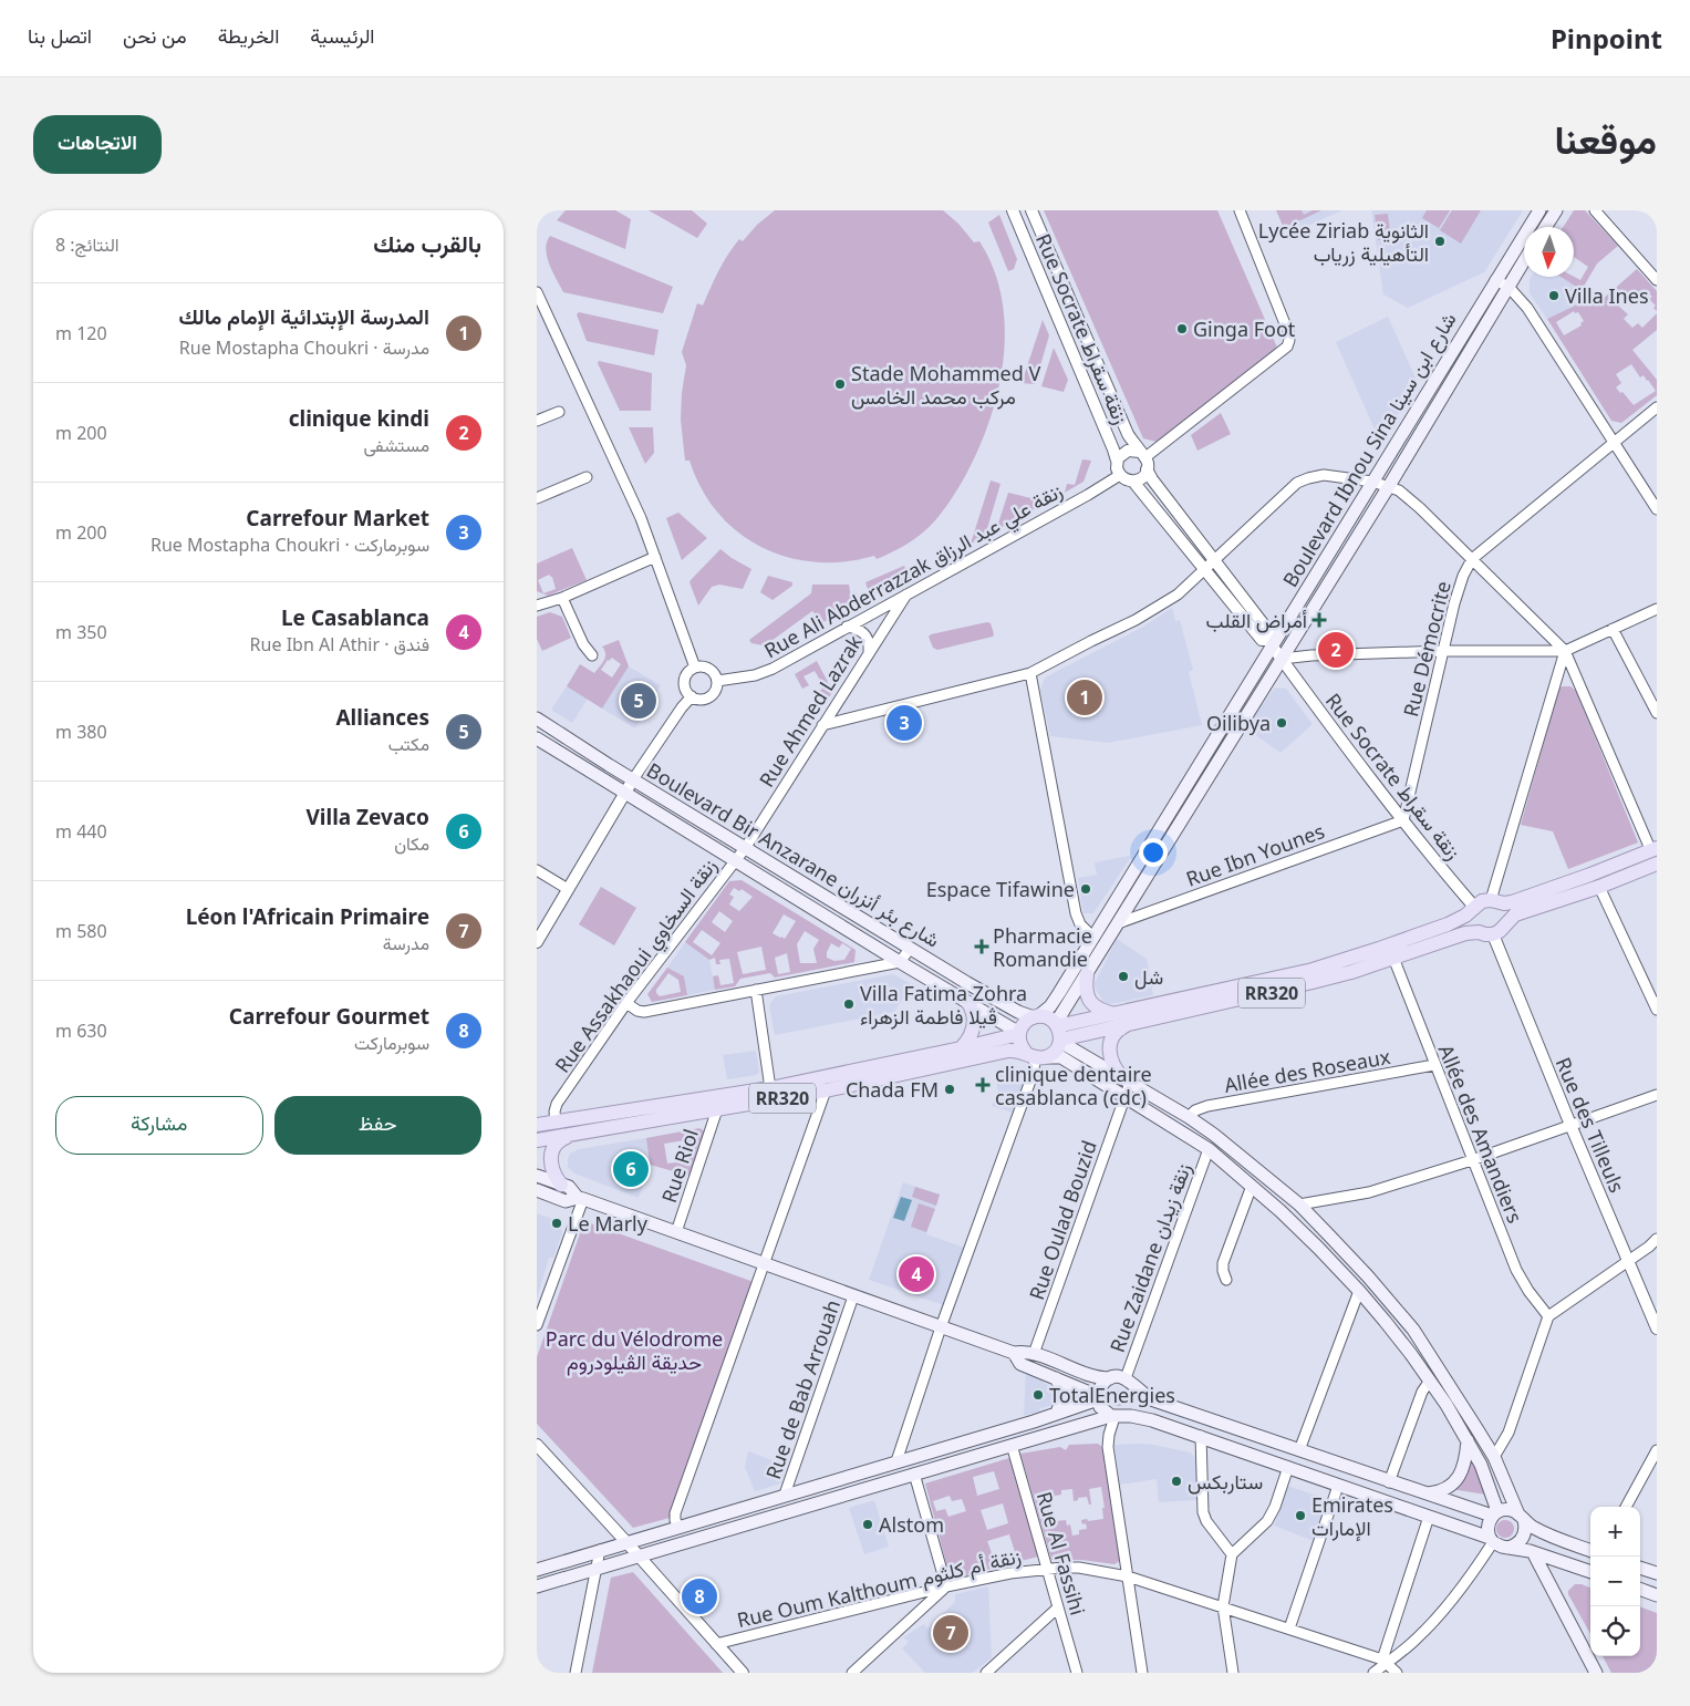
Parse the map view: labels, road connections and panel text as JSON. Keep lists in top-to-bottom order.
{
  "streets": {
    "main road": ["Boulevard Ibnou Sina شارع ابن سينا", "Boulevard Bir Anzarane شارع بئر أنزران", "RR320"],
    "street": [
      "Rue Socrate زنقة سقراط",
      "Rue Ali Abderrazzak زنقة علي عبد الرزاق",
      "Rue Démocrite",
      "Rue Ahmed Lazrak",
      "Rue Ibn Younes",
      "Rue Assakhaoui زنقة السخاوي",
      "Allée des Roseaux",
      "Rue des Tilleuls",
      "Allée des Amandiers",
      "Rue Riol",
      "Rue Oulad Bouzid",
      "Rue Zaidane زنقة زيدان",
      "Rue de Bab Arrouah",
      "Rue Al Fassihi",
      "Rue Oum Kalthoum زنقة أم كلثوم"
    ]
  },
  "crossings": [
    ["Rue Socrate زنقة سقراط", "Boulevard Ibnou Sina شارع ابن سينا"],
    ["Rue Socrate زنقة سقراط", "Rue Ali Abderrazzak زنقة علي عبد الرزاق"],
    ["Rue Socrate زنقة سقراط", "Rue Démocrite"],
    ["Rue Socrate زنقة سقراط", "Rue Ibn Younes"],
    ["Rue Socrate زنقة سقراط", "RR320"],
    ["Rue Socrate زنقة سقراط", "Rue des Tilleuls"],
    ["Boulevard Ibnou Sina شارع ابن سينا", "Boulevard Bir Anzarane شارع بئر أنزران"],
    ["Boulevard Ibnou Sina شارع ابن سينا", "Rue Ibn Younes"],
    ["Boulevard Ibnou Sina شارع ابن سينا", "RR320"],
    ["Rue Ali Abderrazzak زنقة علي عبد الرزاق", "Rue Ahmed Lazrak"],
    ["Rue Démocrite", "Rue Ibn Younes"],
    ["Rue Ahmed Lazrak", "Boulevard Bir Anzarane شارع بئر أنزران"],
    ["Rue Ahmed Lazrak", "Rue Assakhaoui زنقة السخاوي"],
    ["Boulevard Bir Anzarane شارع بئر أنزران", "Rue Assakhaoui زنقة السخاوي"],
    ["Boulevard Bir Anzarane شارع بئر أنزران", "RR320"],
    ["Rue Assakhaoui زنقة السخاوي", "RR320"],
    ["RR320", "Rue des Tilleuls"],
    ["RR320", "Allée des Amandiers"],
    ["RR320", "Rue Riol"],
    ["Allée des Roseaux", "Allée des Amandiers"],
    ["Rue Al Fassihi", "Rue Oum Kalthoum زنقة أم كلثوم"]
  ],
  "parks": ["Parc du Vélodrome حديقة الڤيلودروم"],
  "places": {
    "other": [
      "Lycée Ziriab الثانوية التأهيلية زرياب",
      "Villa Ines",
      "Ginga Foot",
      "Stade Mohammed V مركب محمد الخامس",
      "Oilibya",
      "Espace Tifawine",
      "شل",
      "Villa Fatima Zohra ڤيلا فاطمة الزهراء",
      "Chada FM",
      "Le Marly",
      "TotalEnergies",
      "ستاربكس",
      "Emirates الإمارات",
      "Alstom"
    ],
    "health": ["أمراض القلب", "Pharmacie Romandie", "clinique dentaire casablanca (cdc)"]
  },
  "north": "bottom",
  "page": {
    "header": "Pinpoint",
    "nav": [
      "الرئيسية",
      "الخريطة",
      "من نحن",
      "اتصل بنا"
    ],
    "title": "موقعنا",
    "buttons": [
      "الاتجاهات",
      ["حفظ", "مشاركة"]
    ],
    "heading": ["بالقرب منك", "النتائج: 8"],
    "list": [
      {
        "mark": "1",
        "name": "المدرسة الإبتدائية الإمام مالك",
        "note": "مدرسة · Rue Mostapha Choukri",
        "value": "120 m"
      },
      {
        "mark": "2",
        "name": "clinique kindi",
        "note": "مستشفى",
        "value": "200 m"
      },
      {
        "mark": "3",
        "name": "Carrefour Market",
        "note": "سوبرماركت · Rue Mostapha Choukri",
        "value": "200 m"
      },
      {
        "mark": "4",
        "name": "Le Casablanca",
        "note": "فندق · Rue Ibn Al Athir",
        "value": "350 m"
      },
      {
        "mark": "5",
        "name": "Alliances",
        "note": "مكتب",
        "value": "380 m"
      },
      {
        "mark": "6",
        "name": "Villa Zevaco",
        "note": "مكان",
        "value": "440 m"
      },
      {
        "mark": "7",
        "name": "Léon l'Africain Primaire",
        "note": "مدرسة",
        "value": "580 m"
      },
      {
        "mark": "8",
        "name": "Carrefour Gourmet",
        "note": "سوبرماركت",
        "value": "630 m"
      }
    ],
    "pins": [
      "2",
      "1",
      "5",
      "3",
      "6",
      "4",
      "8",
      "7"
    ],
    "map_buttons": ["+", "−"]
  }
}
